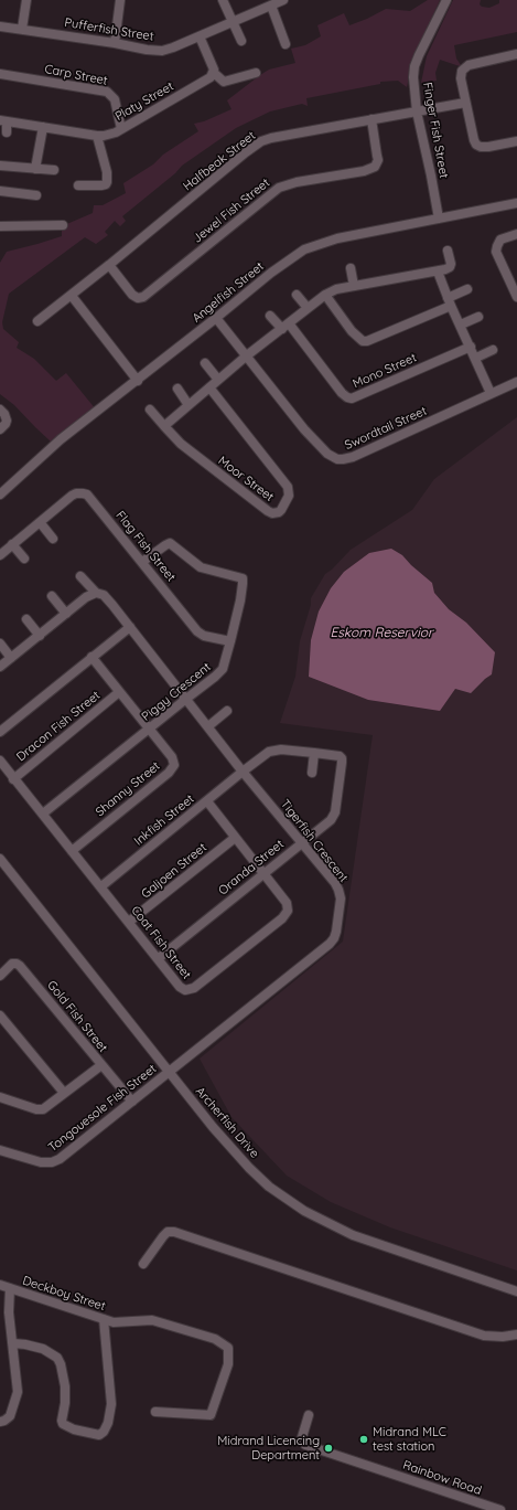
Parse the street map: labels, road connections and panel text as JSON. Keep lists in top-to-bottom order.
{
  "streets": {
    "street": [
      "Pufferfish Street",
      "Carp Street",
      "Platy Street",
      "Finger Fish Street",
      "Halfbeak Street",
      "Jewel Fish Street",
      "Angelfish Street",
      "Mono Street",
      "Swordtail Street",
      "Moor Street",
      "Flag Fish Street",
      "Piggy Crescent",
      "Dracon Fish Street",
      "Shanny Street",
      "Inkfish Street",
      "Tigerfish Crescent",
      "Oranda Street",
      "Galjoen Street",
      "Coat Fish Street",
      "Gold Fish Street",
      "Tongouesole Fish Street",
      "Archerfish Drive",
      "Deckboy Street",
      "Rainbow Road"
    ]
  },
  "crossings": [
    ["Carp Street", "Platy Street"],
    ["Finger Fish Street", "Halfbeak Street"],
    ["Finger Fish Street", "Angelfish Street"],
    ["Halfbeak Street", "Jewel Fish Street"],
    ["Angelfish Street", "Swordtail Street"],
    ["Flag Fish Street", "Piggy Crescent"],
    ["Piggy Crescent", "Shanny Street"],
    ["Piggy Crescent", "Tigerfish Crescent"],
    ["Piggy Crescent", "Coat Fish Street"],
    ["Dracon Fish Street", "Shanny Street"],
    ["Dracon Fish Street", "Coat Fish Street"],
    ["Shanny Street", "Coat Fish Street"],
    ["Inkfish Street", "Tigerfish Crescent"],
    ["Inkfish Street", "Oranda Street"],
    ["Inkfish Street", "Coat Fish Street"],
    ["Tigerfish Crescent", "Oranda Street"],
    ["Tigerfish Crescent", "Tongouesole Fish Street"],
    ["Tigerfish Crescent", "Archerfish Drive"],
    ["Oranda Street", "Coat Fish Street"],
    ["Galjoen Street", "Coat Fish Street"],
    ["Gold Fish Street", "Tongouesole Fish Street"],
    ["Tongouesole Fish Street", "Archerfish Drive"]
  ],
  "water": ["Eskom Reservior"],
  "places": ["Midrand MLC test station", "Midrand Licencing Department"]
}
